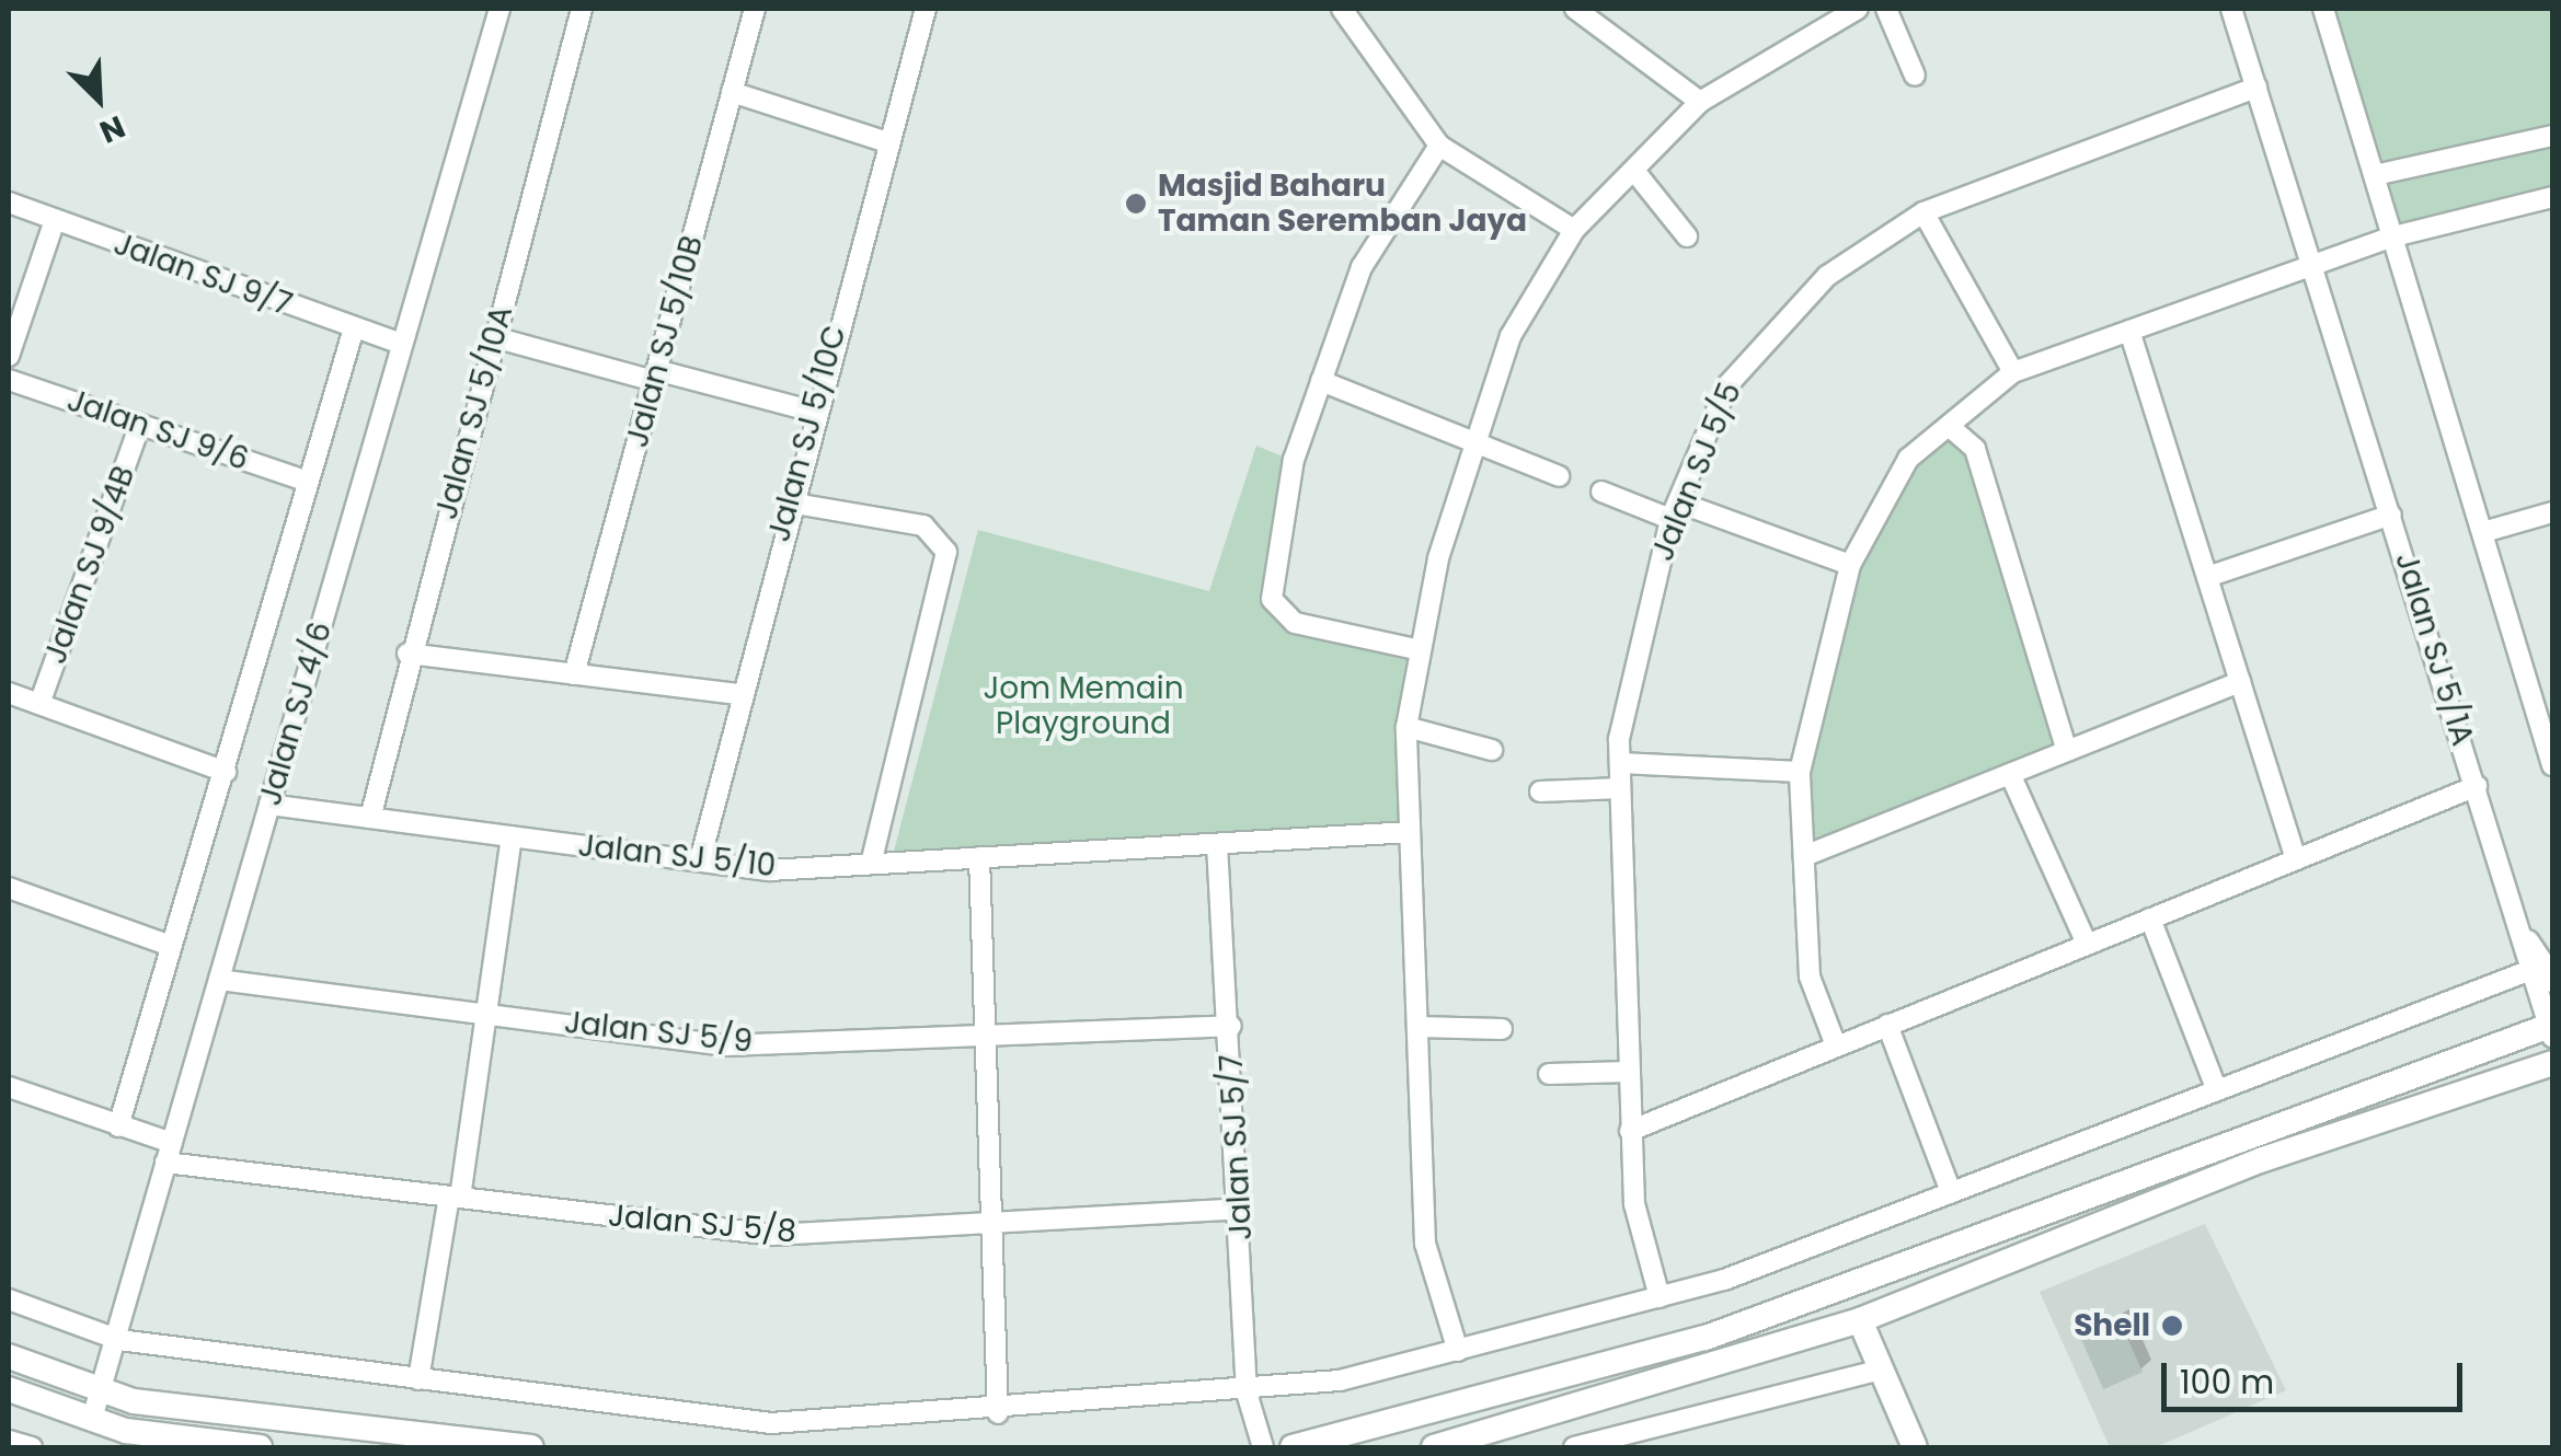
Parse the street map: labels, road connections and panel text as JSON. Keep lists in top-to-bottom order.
{
  "streets": {
    "street": [
      "Jalan SJ 9/7",
      "Jalan SJ 5/10B",
      "Jalan SJ 5/10A",
      "Jalan SJ 9/6",
      "Jalan SJ 5/10C",
      "Jalan SJ 5/5",
      "Jalan SJ 9/4B",
      "Jalan SJ 5/1A",
      "Jalan SJ 4/6",
      "Jalan SJ 5/10",
      "Jalan SJ 5/9",
      "Jalan SJ 5/7",
      "Jalan SJ 5/8"
    ]
  },
  "crossings": [
    ["Jalan SJ 9/7", "Jalan SJ 4/6"],
    ["Jalan SJ 5/10A", "Jalan SJ 5/10"],
    ["Jalan SJ 9/6", "Jalan SJ 9/4B"],
    ["Jalan SJ 5/10C", "Jalan SJ 5/10"],
    ["Jalan SJ 5/5", "Jalan SJ 5/1A"],
    ["Jalan SJ 4/6", "Jalan SJ 5/10"],
    ["Jalan SJ 4/6", "Jalan SJ 5/9"],
    ["Jalan SJ 4/6", "Jalan SJ 5/8"],
    ["Jalan SJ 5/10", "Jalan SJ 5/7"],
    ["Jalan SJ 5/9", "Jalan SJ 5/7"],
    ["Jalan SJ 5/7", "Jalan SJ 5/8"]
  ],
  "parks": ["Jom Memain Playground"],
  "places": ["Masjid Baharu Taman Seremban Jaya", "Shell"],
  "scale_bar": "100 m",
  "north": "bottom right"
}
